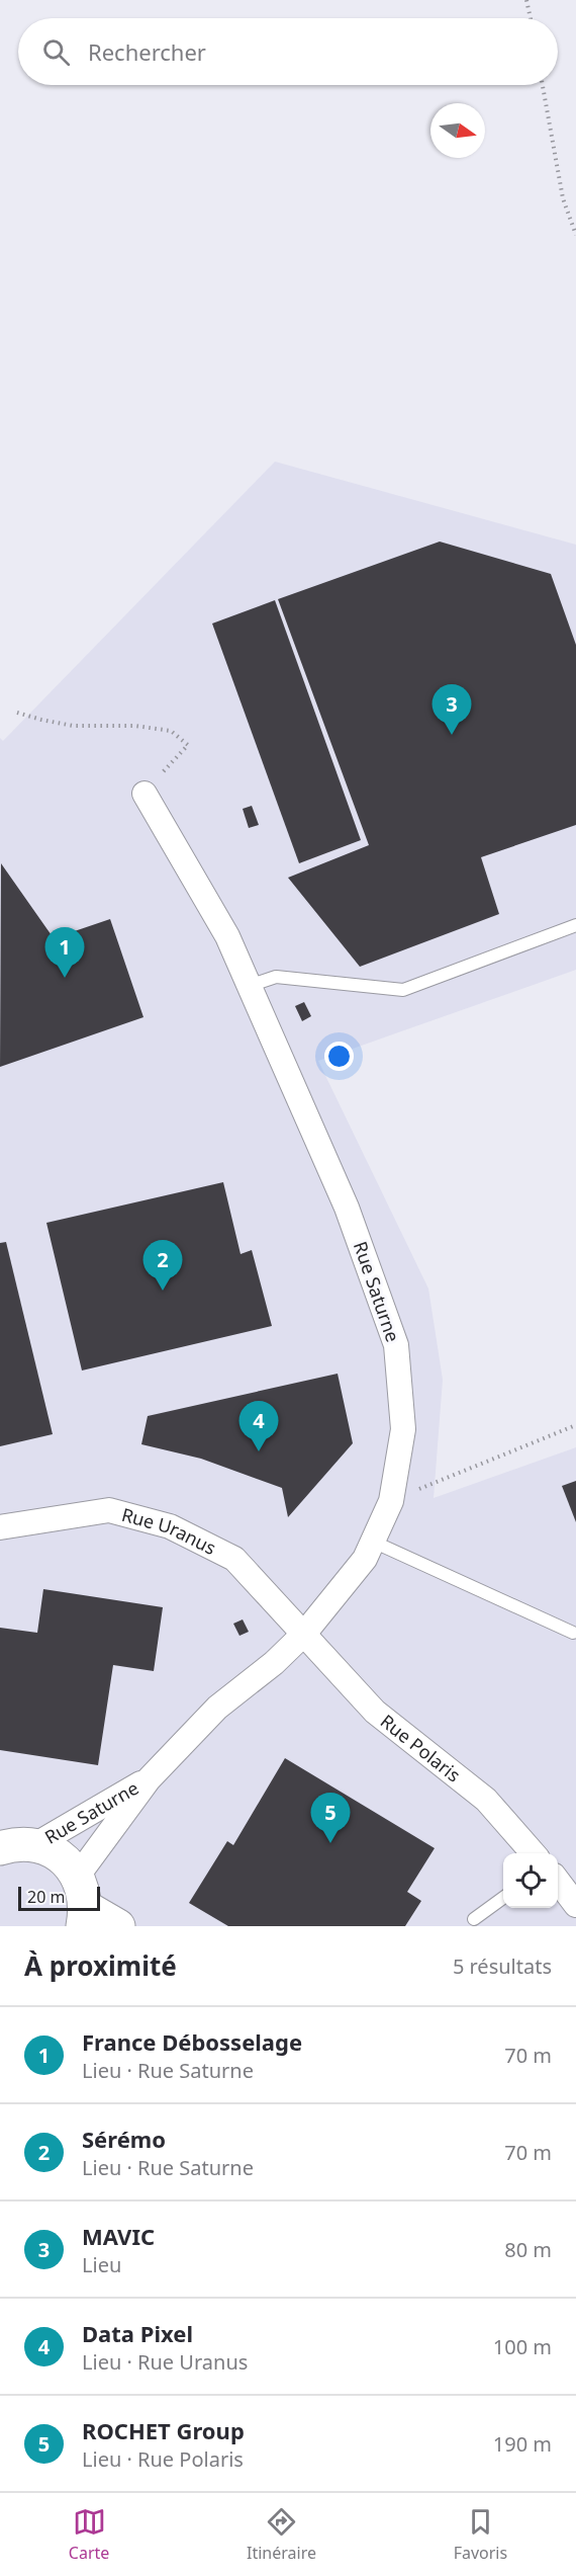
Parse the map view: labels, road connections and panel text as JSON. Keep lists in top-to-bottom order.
{
  "streets": {
    "street": ["Rue Saturne", "Rue Uranus", "Rue Polaris"]
  },
  "crossings": [
    ["Rue Saturne", "Rue Uranus"],
    ["Rue Saturne", "Rue Polaris"],
    ["Rue Uranus", "Rue Polaris"]
  ],
  "scale_bar": "20 m",
  "north": "right",
  "page": {
    "search": "Rechercher",
    "pins": [
      "3",
      "1",
      "2",
      "4",
      "5"
    ],
    "scale": "20 m",
    "heading": ["À proximité", "5 résultats"],
    "list": [
      {
        "mark": "1",
        "name": "France Débosselage",
        "note": "Lieu · Rue Saturne",
        "value": "70 m"
      },
      {
        "mark": "2",
        "name": "Sérémo",
        "note": "Lieu · Rue Saturne",
        "value": "70 m"
      },
      {
        "mark": "3",
        "name": "MAVIC",
        "note": "Lieu",
        "value": "80 m"
      },
      {
        "mark": "4",
        "name": "Data Pixel",
        "note": "Lieu · Rue Uranus",
        "value": "100 m"
      },
      {
        "mark": "5",
        "name": "ROCHET Group",
        "note": "Lieu · Rue Polaris",
        "value": "190 m"
      }
    ],
    "nav": ["Carte", "Itinéraire", "Favoris"]
  }
}
